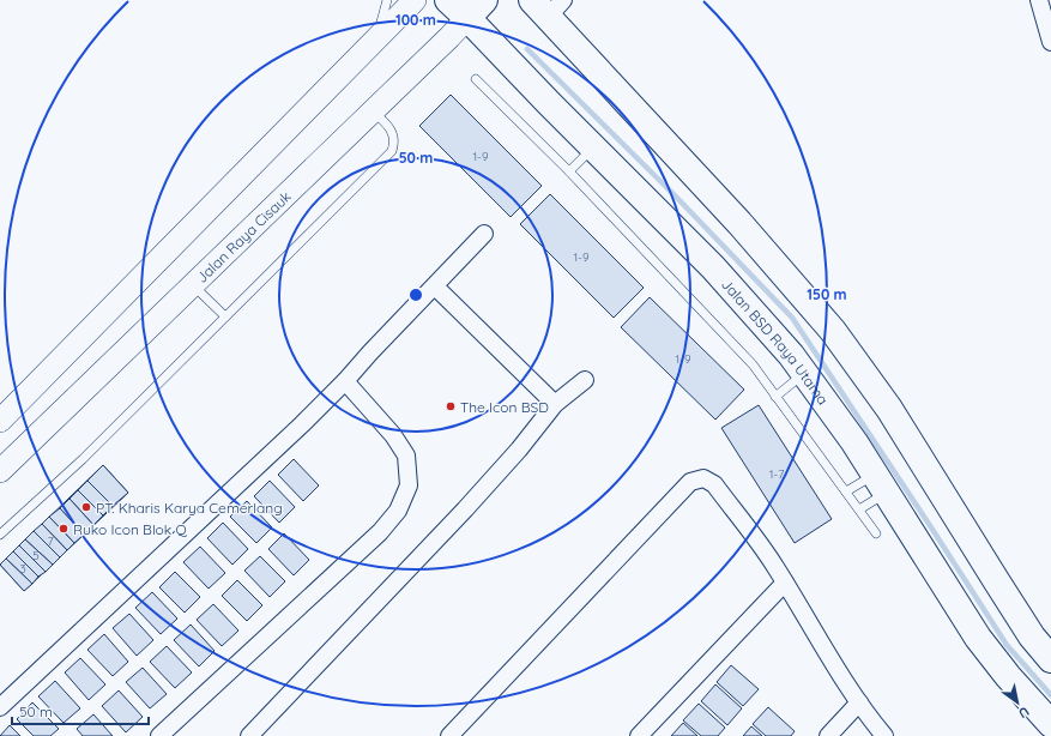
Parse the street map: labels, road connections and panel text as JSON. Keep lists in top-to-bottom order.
{
  "streets": {
    "main road": ["Jalan Raya Cisauk", "Jalan BSD Raya Utama"]
  },
  "crossings": [
    ["Jalan Raya Cisauk", "Jalan BSD Raya Utama"]
  ],
  "places": ["The Icon BSD", "PT. Kharis Karya Cemerlang", "Ruko Icon Blok Q"],
  "house_numbers": [
    "1-9",
    "1-9",
    "1-9",
    "1-7",
    "7",
    "5",
    "3"
  ],
  "scale_bar": "50 m",
  "north": "bottom right",
  "rings": ["100 m", "50 m", "150 m"]
}
